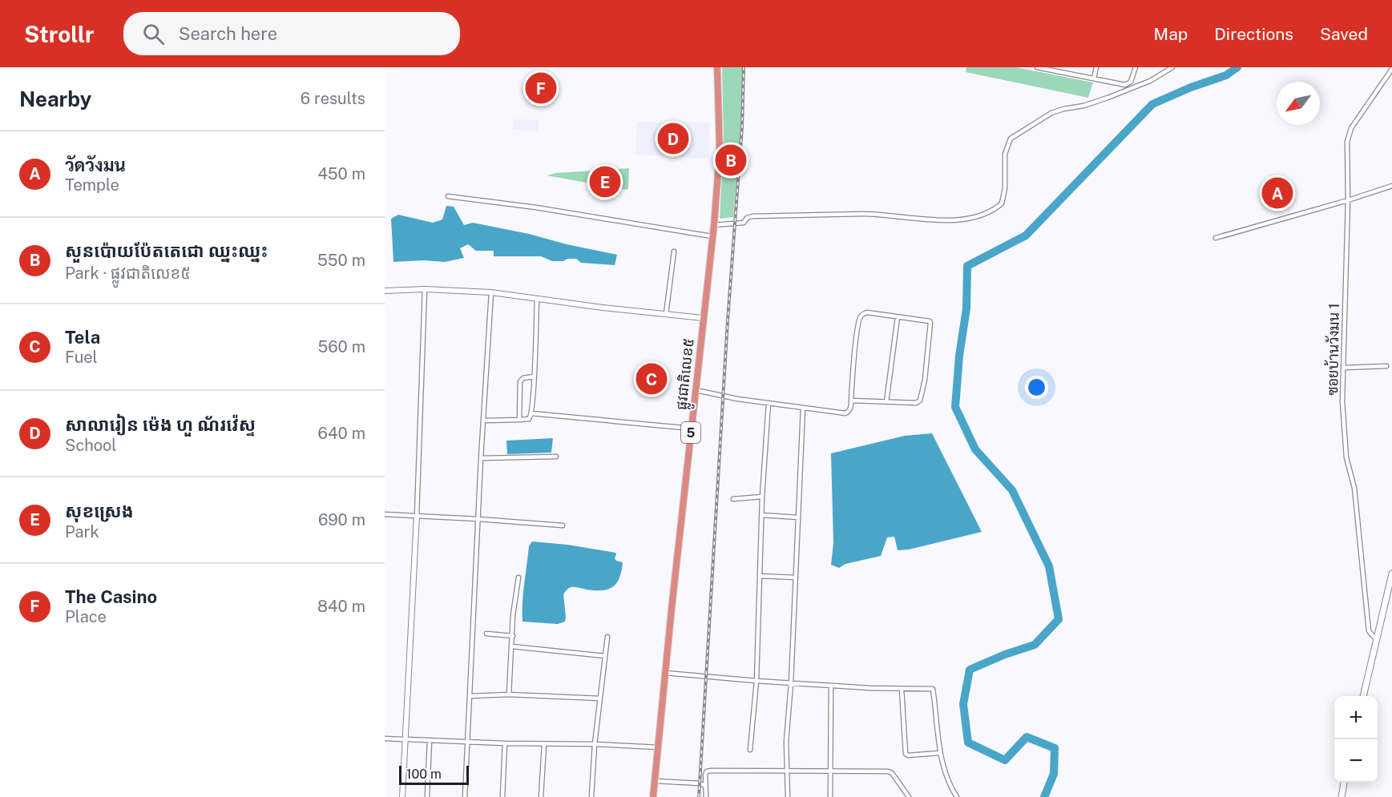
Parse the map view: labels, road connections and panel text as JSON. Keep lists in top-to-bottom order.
{
  "streets": {
    "highway": ["ផ្លូវជាតិលេខ៥", "5"],
    "street": ["ซอยบ้านวังมน 1"]
  },
  "scale_bar": "100 m",
  "north": "bottom left",
  "page": {
    "header": "Strollr",
    "search": "Search here",
    "nav": ["Map", "Directions", "Saved"],
    "heading": ["Nearby", "6 results"],
    "pins": [
      "F",
      "D",
      "B",
      "E",
      "A",
      "C"
    ],
    "list": [
      {
        "mark": "A",
        "name": "วัดวังมน",
        "note": "Temple",
        "value": "450 m"
      },
      {
        "mark": "B",
        "name": "សួនប៉ោយប៉ែតតេជោ ឈ្នះឈ្នះ",
        "note": "Park · ផ្លូវជាតិលេខ៥",
        "value": "550 m"
      },
      {
        "mark": "C",
        "name": "Tela",
        "note": "Fuel",
        "value": "560 m"
      },
      {
        "mark": "D",
        "name": "សាលារៀន ម៉េង ហួ ណ័រវ៉េស្ទ",
        "note": "School",
        "value": "640 m"
      },
      {
        "mark": "E",
        "name": "សុខស្រេង",
        "note": "Park",
        "value": "690 m"
      },
      {
        "mark": "F",
        "name": "The Casino",
        "note": "Place",
        "value": "840 m"
      }
    ],
    "map_buttons": ["+", "−"],
    "scale": "100 m"
  }
}
